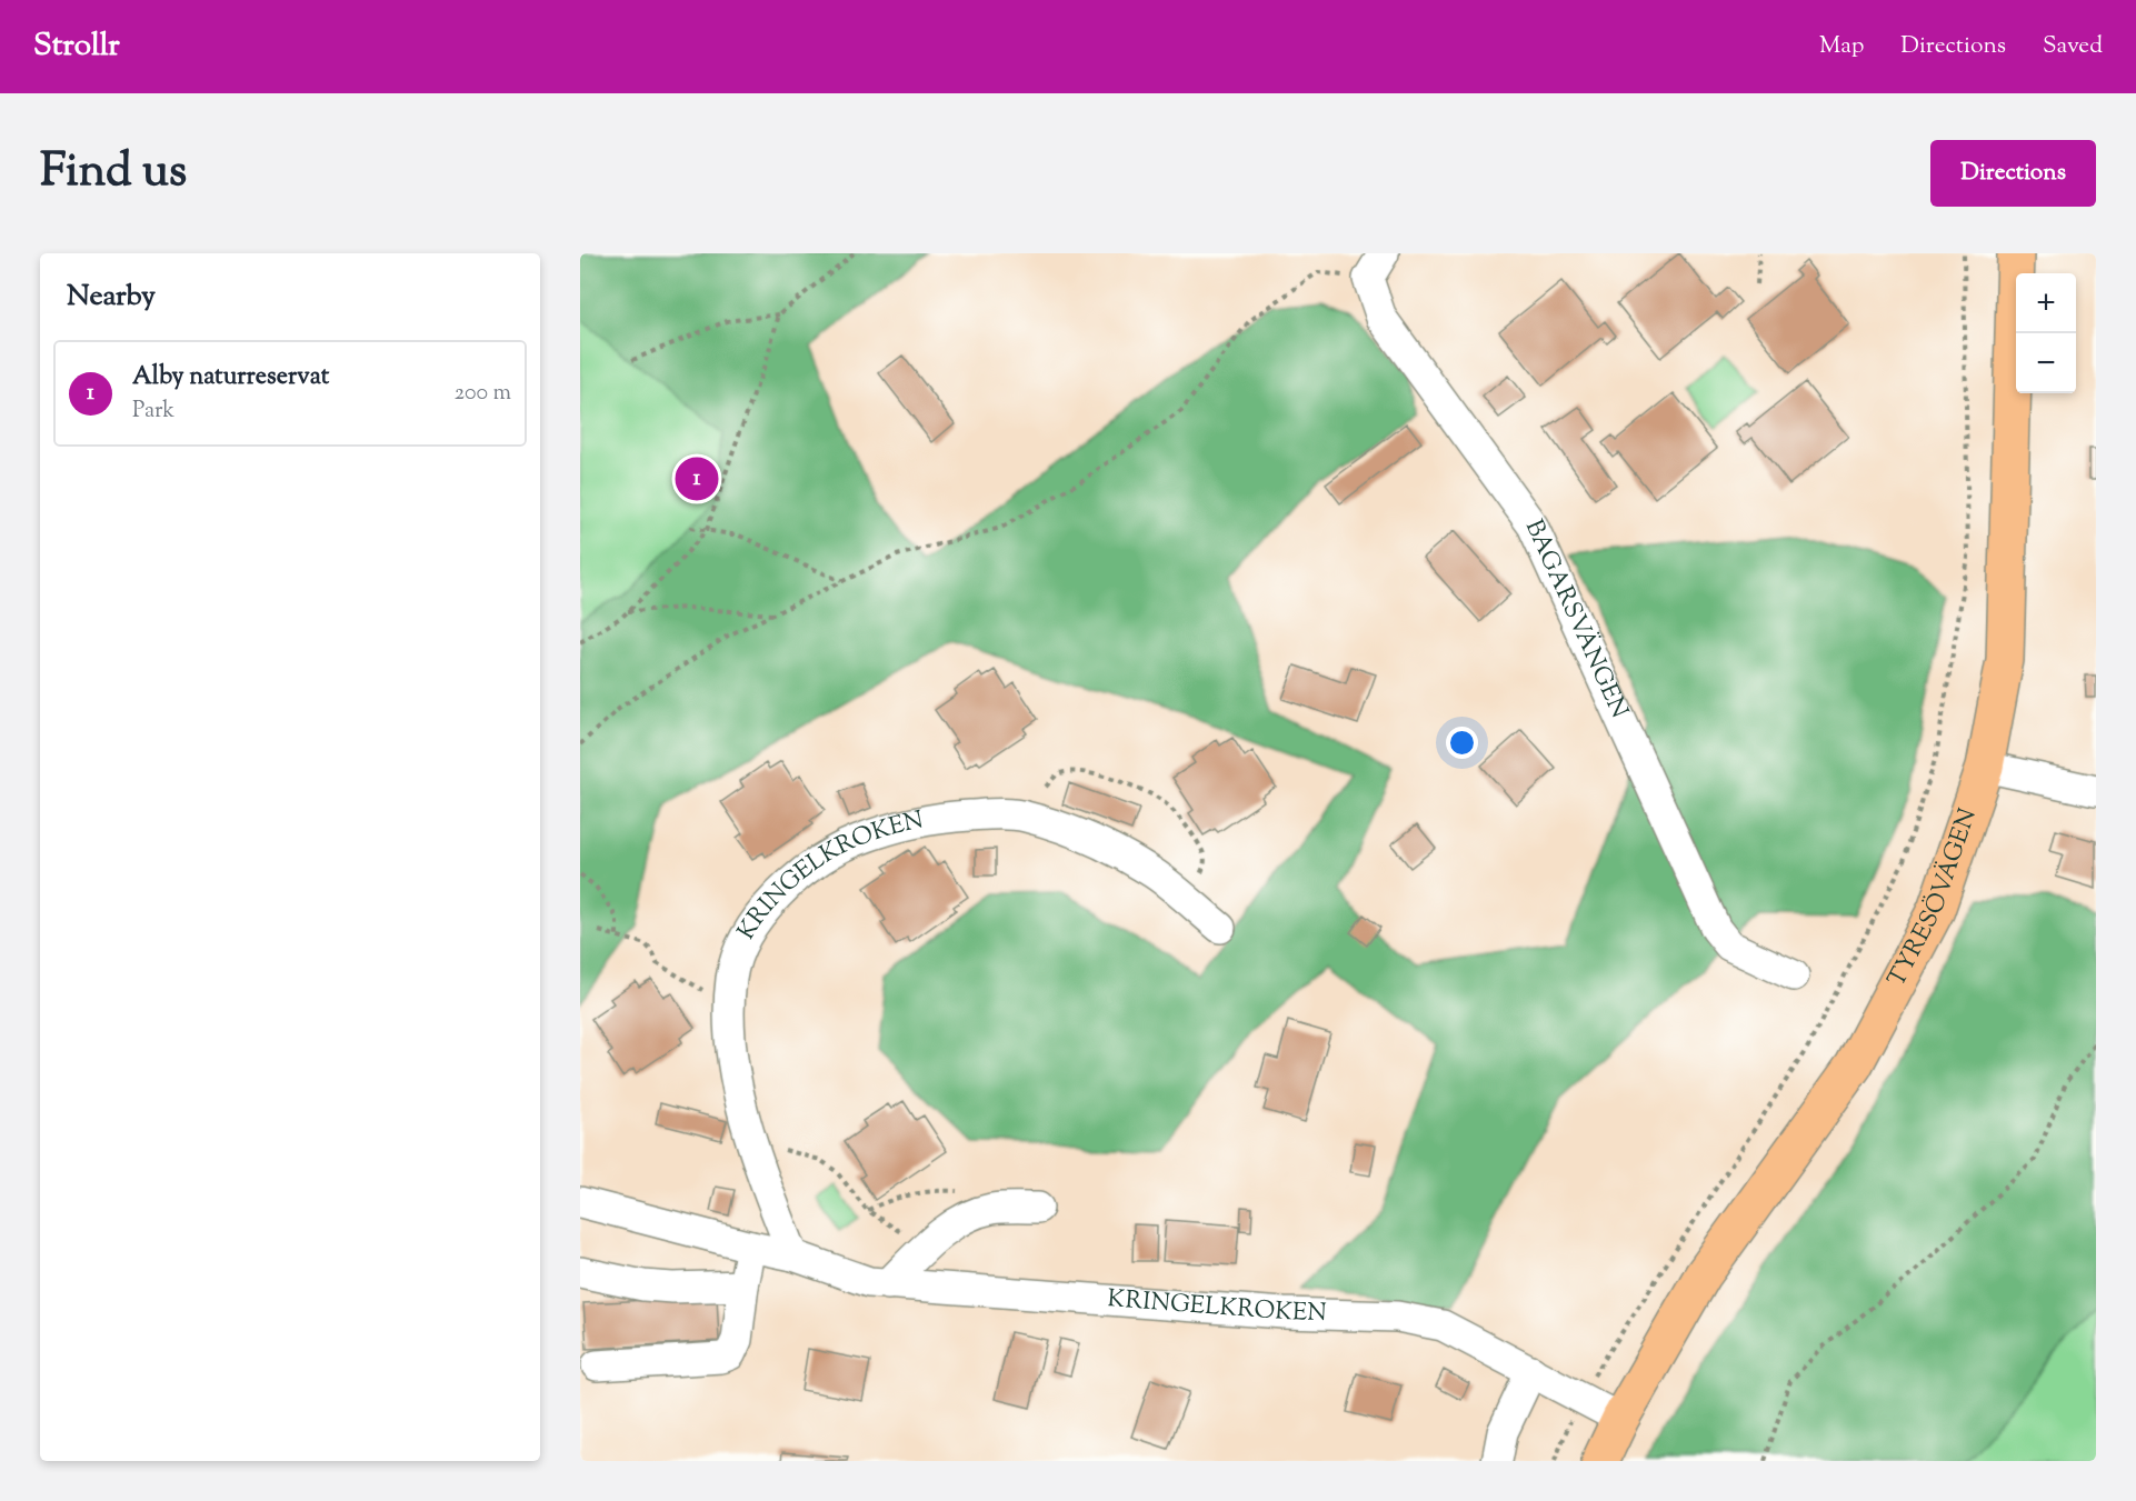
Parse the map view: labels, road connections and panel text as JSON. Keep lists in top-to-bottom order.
{
  "streets": {
    "main road": ["TYRESÖVÄGEN"],
    "street": ["BAGARSVÄNGEN", "KRINGELKROKEN"]
  },
  "crossings": [
    ["KRINGELKROKEN", "TYRESÖVÄGEN"]
  ],
  "page": {
    "header": "Strollr",
    "nav": ["Map", "Directions", "Saved"],
    "title": "Find us",
    "buttons": "Directions",
    "heading": "Nearby",
    "map_buttons": ["+", "−"],
    "list": [
      {
        "mark": "1",
        "name": "Alby naturreservat",
        "note": "Park",
        "value": "200 m"
      }
    ],
    "pins": "1"
  }
}
